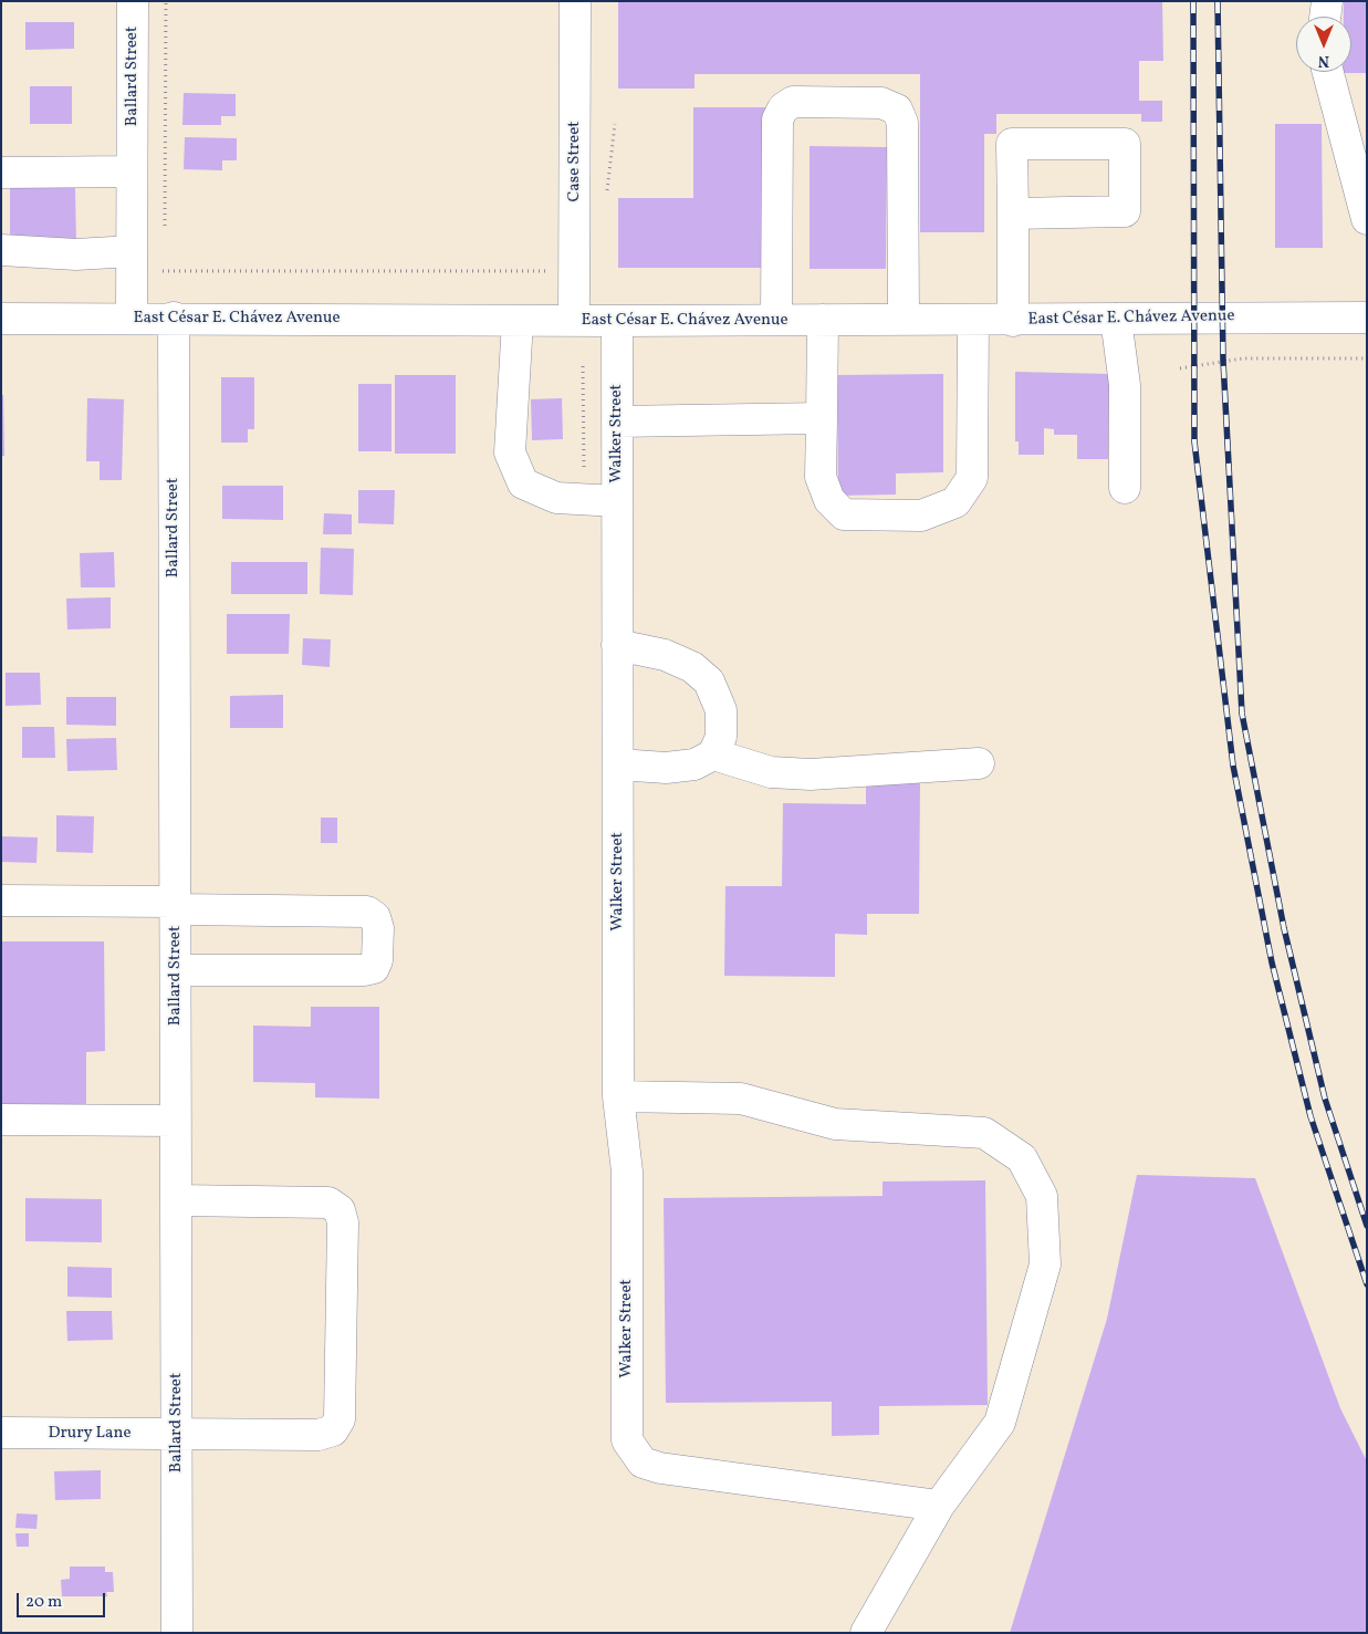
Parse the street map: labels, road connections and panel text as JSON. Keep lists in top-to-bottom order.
{
  "streets": {
    "street": [
      "Ballard Street",
      "Case Street",
      "East César E. Chávez Avenue",
      "Walker Street",
      "Drury Lane"
    ]
  },
  "crossings": [
    ["Ballard Street", "East César E. Chávez Avenue"],
    ["Ballard Street", "Drury Lane"],
    ["Case Street", "East César E. Chávez Avenue"],
    ["East César E. Chávez Avenue", "Walker Street"]
  ],
  "scale_bar": "20 m",
  "north": "bottom"
}
